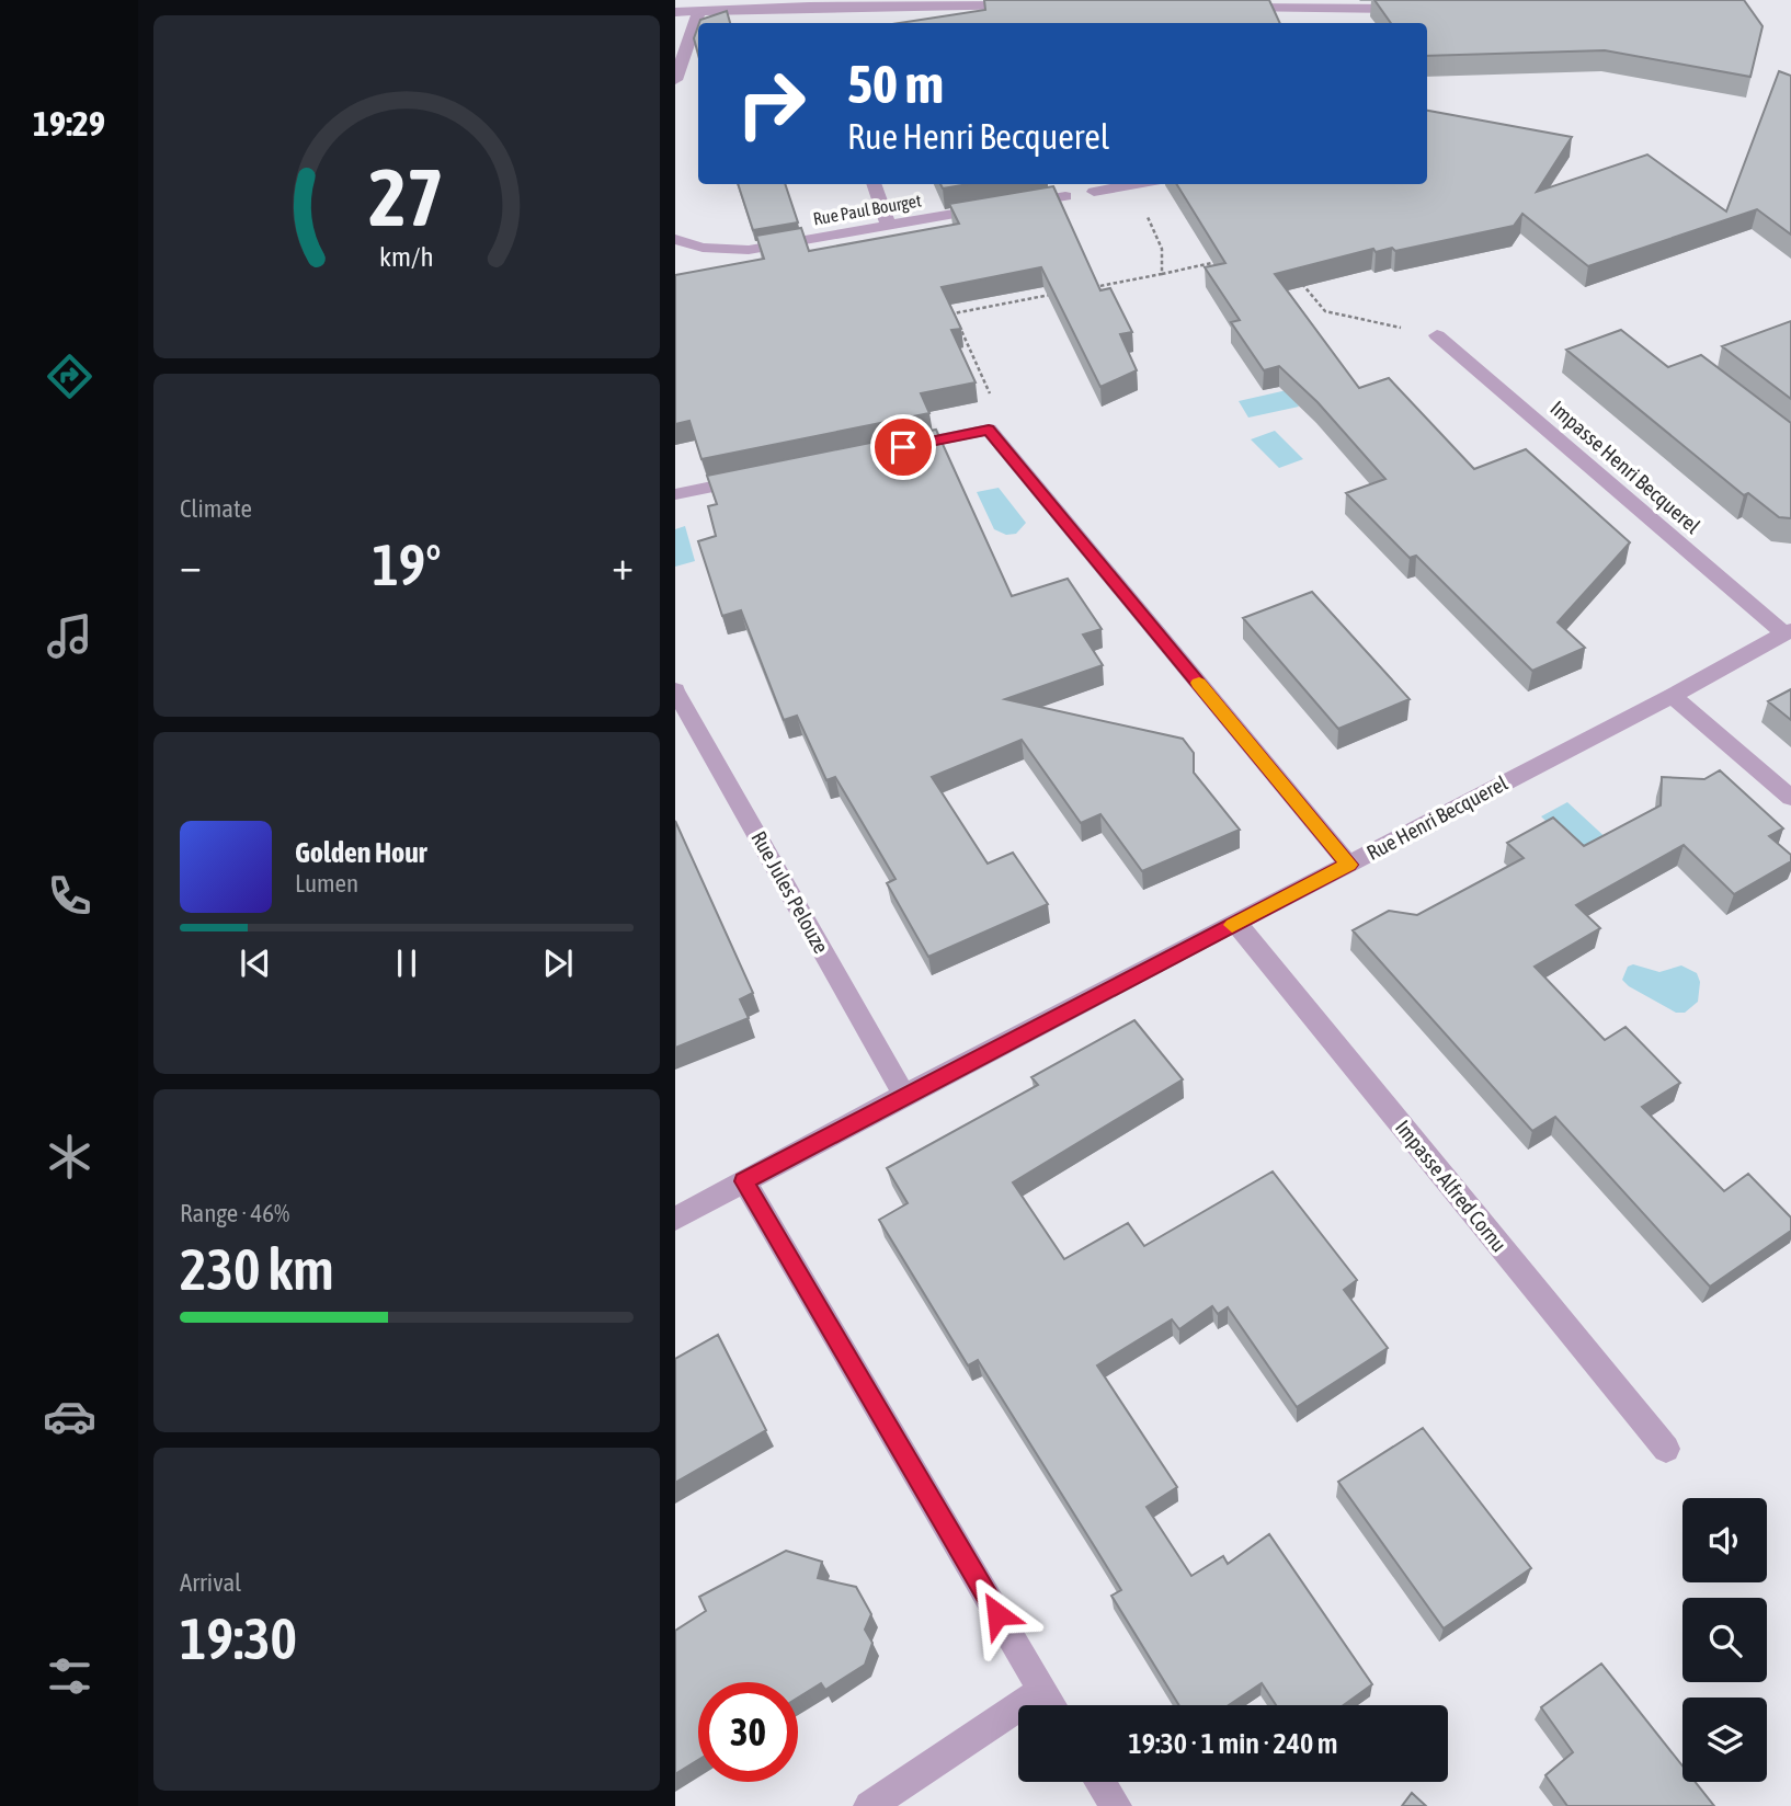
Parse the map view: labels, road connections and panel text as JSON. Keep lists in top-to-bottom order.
{
  "streets": {
    "street": [
      "Rue Paul Bourget",
      "Impasse Henri Becquerel",
      "Rue Henri Becquerel",
      "Rue Jules Pelouze",
      "Impasse Alfred Cornu"
    ]
  },
  "crossings": [
    ["Impasse Henri Becquerel", "Rue Henri Becquerel"],
    ["Rue Henri Becquerel", "Rue Jules Pelouze"],
    ["Rue Henri Becquerel", "Impasse Alfred Cornu"]
  ],
  "page": {
    "tabs": "19:29",
    "turn": ["50 m", "Rue Henri Becquerel"],
    "tile": [
      "Climate",
      ["Range · 46%", "230 km"],
      ["Arrival", "19:30"]
    ],
    "heat": ["−", "19°", "+"],
    "song": ["Golden Hour", "Lumen"],
    "limit": "30",
    "trip": "19:30 · 1 min · 240 m",
    "gauge": ["27", "km/h"]
  }
}
